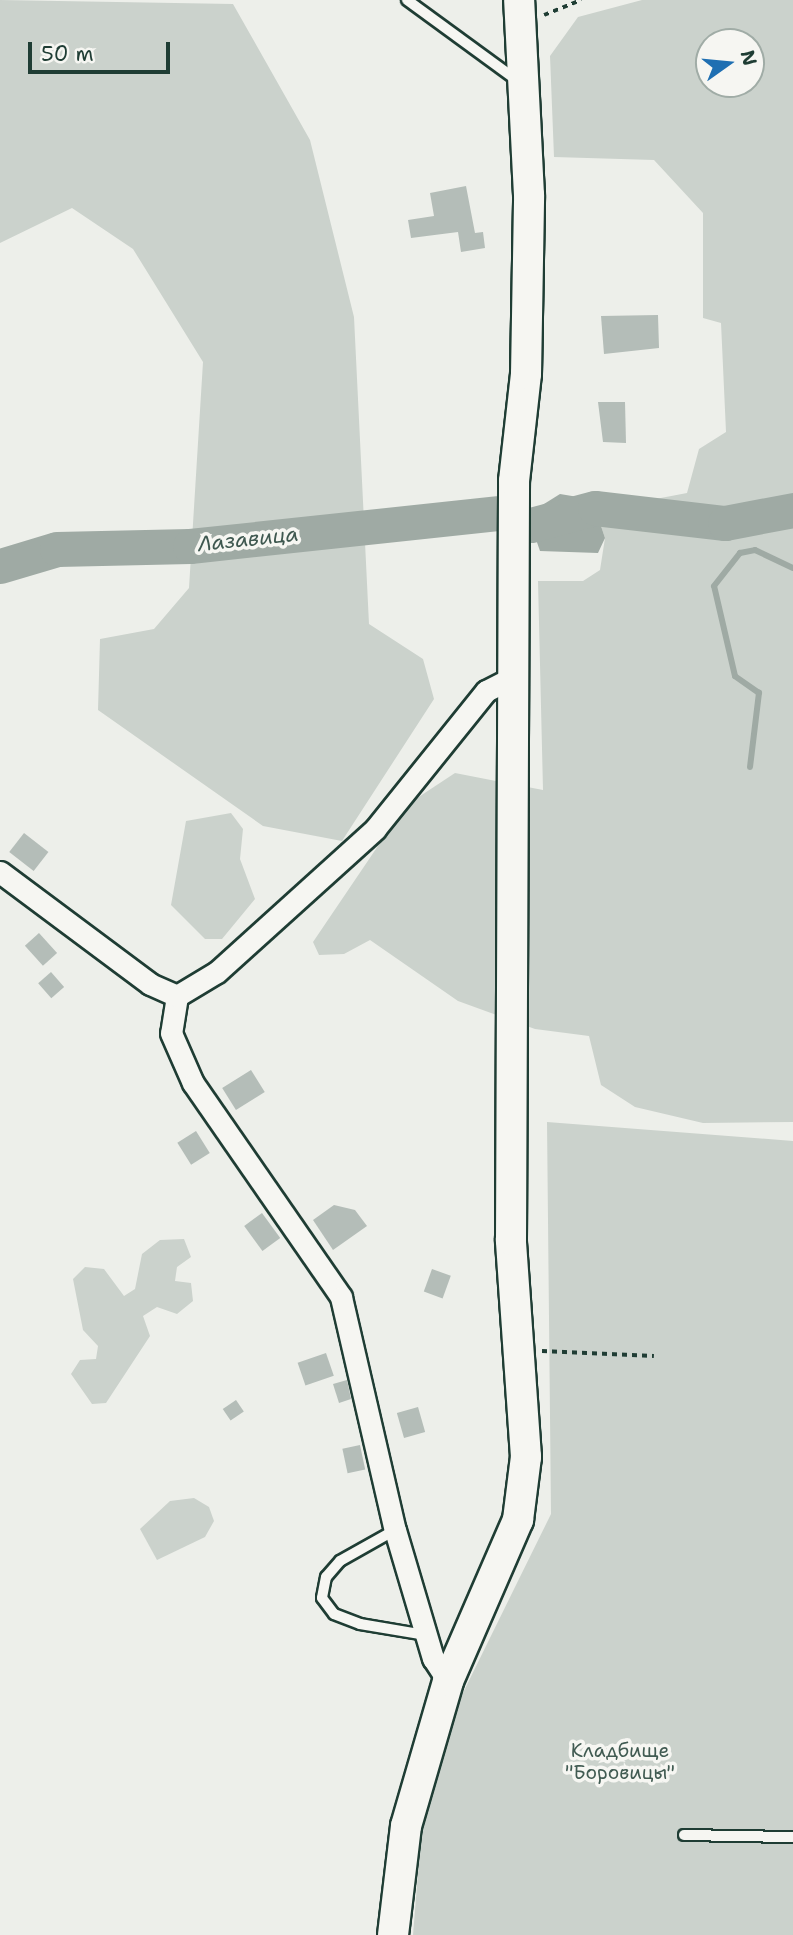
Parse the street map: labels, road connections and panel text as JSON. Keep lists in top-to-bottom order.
{
  "water": ["Лазавица"],
  "parks": ["Кладбище \"Боровицы\""],
  "scale_bar": "50 m",
  "north": "right"
}
